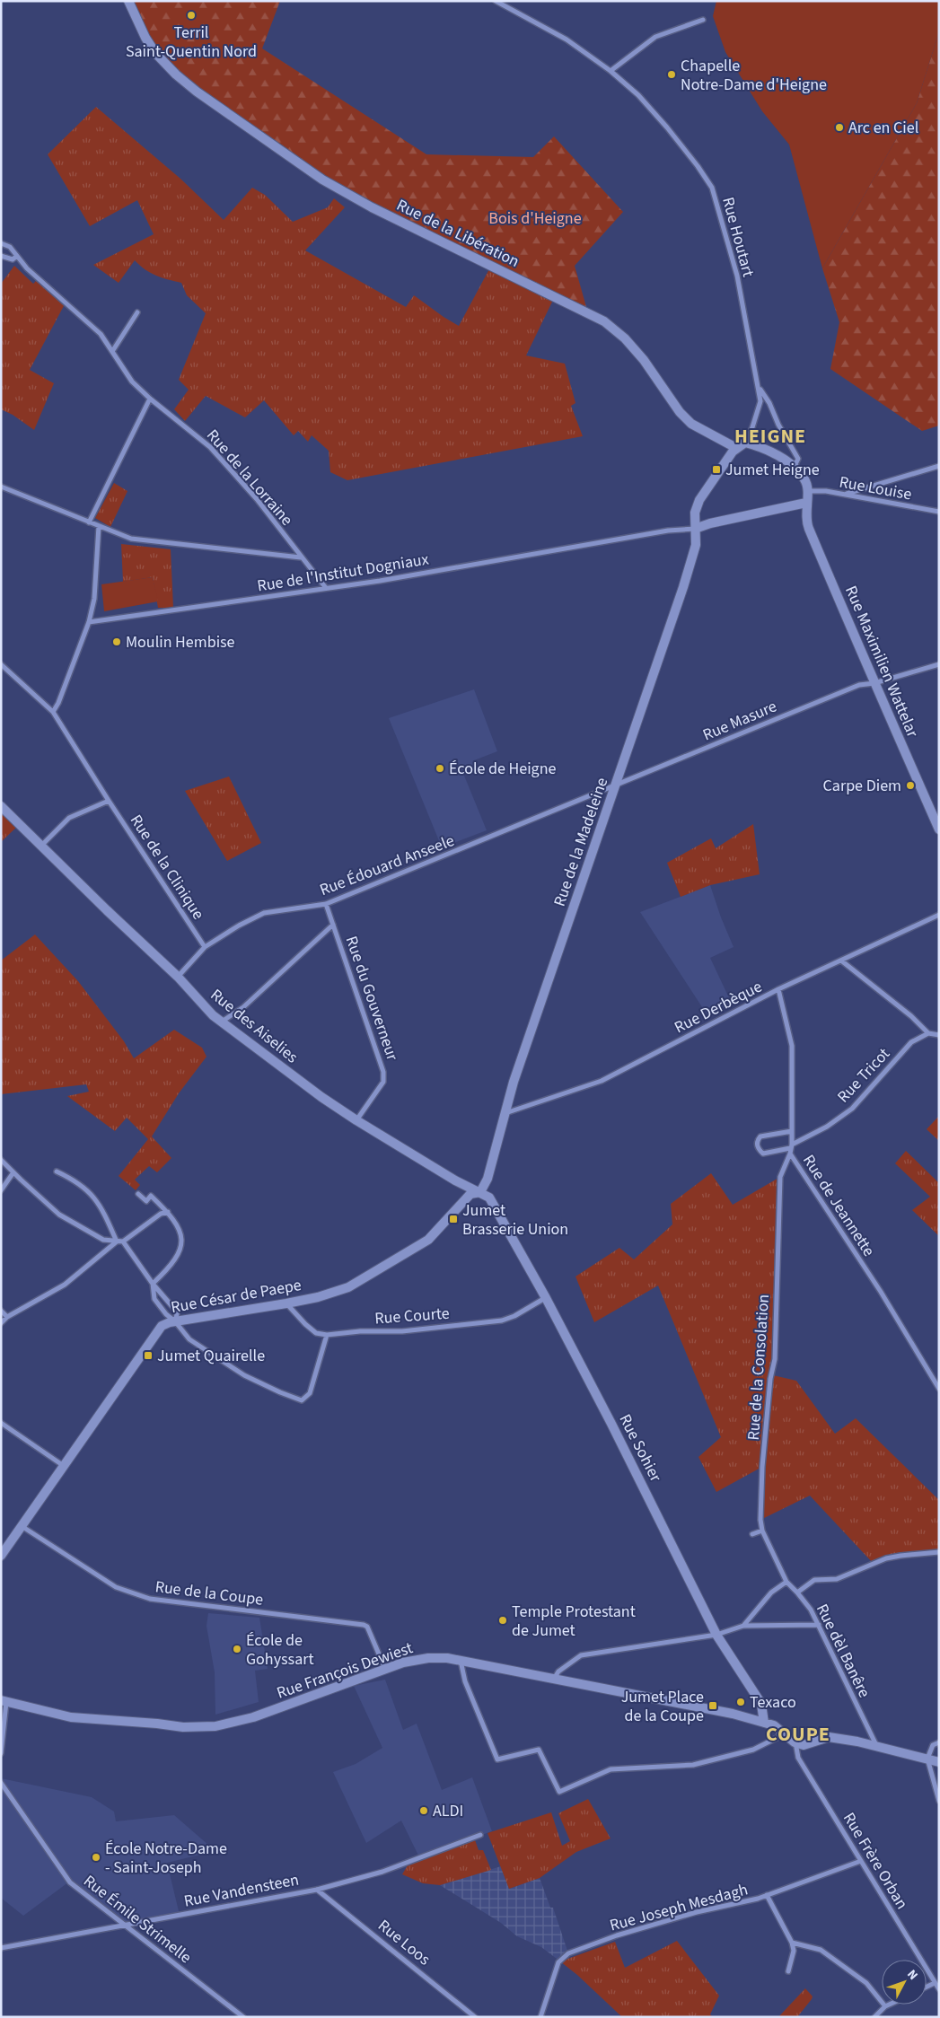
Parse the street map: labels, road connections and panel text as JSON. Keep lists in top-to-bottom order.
{
  "streets": {
    "street": [
      "Rue de la Libération",
      "Rue Houtart",
      "Rue de la Lorraine",
      "Rue Louise",
      "Rue de l'Institut Dogniaux",
      "Rue Maximilien Wattelar",
      "Rue Masure",
      "Rue de la Madeleine",
      "Rue Édouard Anseele",
      "Rue de la Clinique",
      "Rue du Gouverneur",
      "Rue Derbèque",
      "Rue des Aiselies",
      "Rue Tricot",
      "Rue de Jeannette",
      "Rue César de Paepe",
      "Rue Courte",
      "Rue de la Consolation",
      "Rue Sohier",
      "Rue de la Coupe",
      "Rue dèl Banêre",
      "Rue François Dewiest",
      "Rue Frère Orban",
      "Rue Vandensteen",
      "Rue Joseph Mesdagh",
      "Rue Émile Strimelle",
      "Rue Loos"
    ]
  },
  "crossings": [
    ["Rue de la Libération", "Rue de la Madeleine"],
    ["Rue de la Lorraine", "Rue de l'Institut Dogniaux"],
    ["Rue Louise", "Rue Maximilien Wattelar"],
    ["Rue de l'Institut Dogniaux", "Rue de la Madeleine"],
    ["Rue Maximilien Wattelar", "Rue Masure"],
    ["Rue Masure", "Rue de la Madeleine"],
    ["Rue Masure", "Rue Édouard Anseele"],
    ["Rue de la Madeleine", "Rue Édouard Anseele"],
    ["Rue de la Madeleine", "Rue Derbèque"],
    ["Rue de la Madeleine", "Rue des Aiselies"],
    ["Rue de la Madeleine", "Rue César de Paepe"],
    ["Rue de la Madeleine", "Rue Sohier"],
    ["Rue Édouard Anseele", "Rue de la Clinique"],
    ["Rue Édouard Anseele", "Rue du Gouverneur"],
    ["Rue Édouard Anseele", "Rue des Aiselies"],
    ["Rue du Gouverneur", "Rue des Aiselies"],
    ["Rue Derbèque", "Rue de Jeannette"],
    ["Rue des Aiselies", "Rue César de Paepe"],
    ["Rue des Aiselies", "Rue Sohier"],
    ["Rue Tricot", "Rue de Jeannette"],
    ["Rue Tricot", "Rue de la Consolation"],
    ["Rue de Jeannette", "Rue de la Consolation"],
    ["Rue César de Paepe", "Rue Sohier"],
    ["Rue César de Paepe", "Rue de la Coupe"],
    ["Rue Courte", "Rue Sohier"],
    ["Rue de la Consolation", "Rue dèl Banêre"],
    ["Rue Sohier", "Rue François Dewiest"],
    ["Rue de la Coupe", "Rue François Dewiest"],
    ["Rue François Dewiest", "Rue Frère Orban"],
    ["Rue Frère Orban", "Rue Joseph Mesdagh"],
    ["Rue Vandensteen", "Rue Émile Strimelle"],
    ["Rue Vandensteen", "Rue Loos"]
  ],
  "districts": ["HEIGNE", "COUPE"],
  "parks": ["Bois d'Heigne"],
  "places": {
    "other": [
      "Terril Saint-Quentin Nord",
      "Chapelle Notre-Dame d'Heigne",
      "Arc en Ciel",
      "Moulin Hembise",
      "École de Heigne",
      "Carpe Diem",
      "Temple Protestant de Jumet",
      "École de Gohyssart",
      "Texaco",
      "ALDI",
      "École Notre-Dame - Saint-Joseph"
    ],
    "transit": [
      "Jumet Heigne",
      "Jumet Brasserie Union",
      "Jumet Quairelle",
      "Jumet Place de la Coupe"
    ]
  },
  "north": "top right"
}
